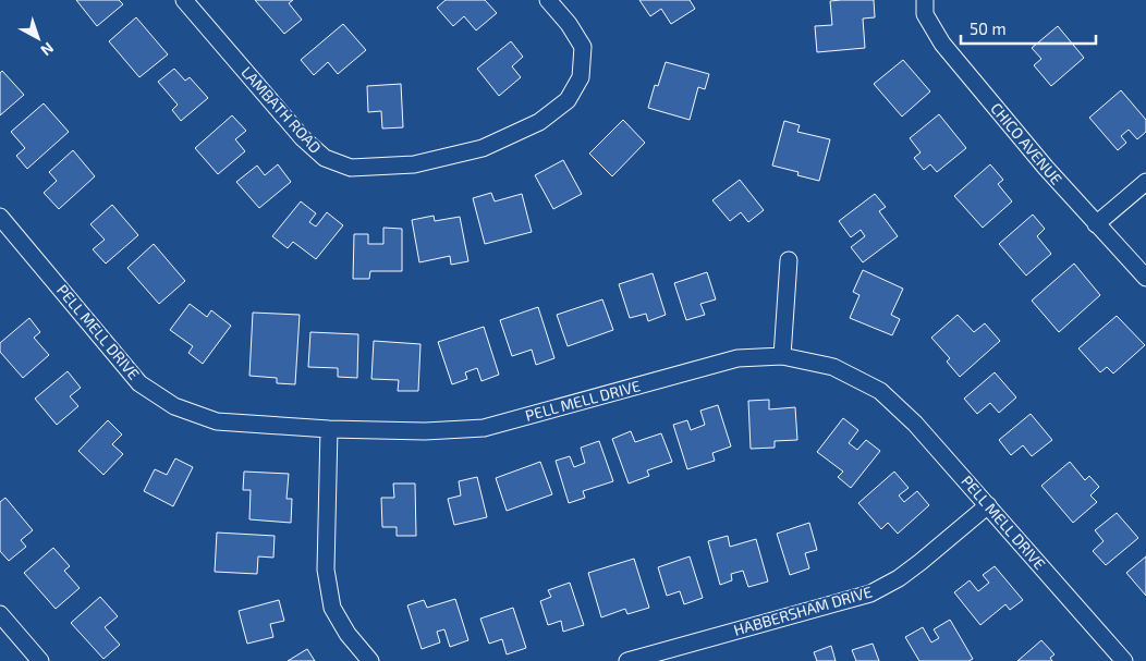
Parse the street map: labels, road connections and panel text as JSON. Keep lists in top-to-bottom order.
{
  "streets": {
    "street": [
      "LAMBATH ROAD",
      "CHICO AVENUE",
      "PELL MELL DRIVE",
      "HABBERSHAM DRIVE"
    ]
  },
  "crossings": [
    ["PELL MELL DRIVE", "HABBERSHAM DRIVE"]
  ],
  "scale_bar": "50 m",
  "north": "bottom right"
}
